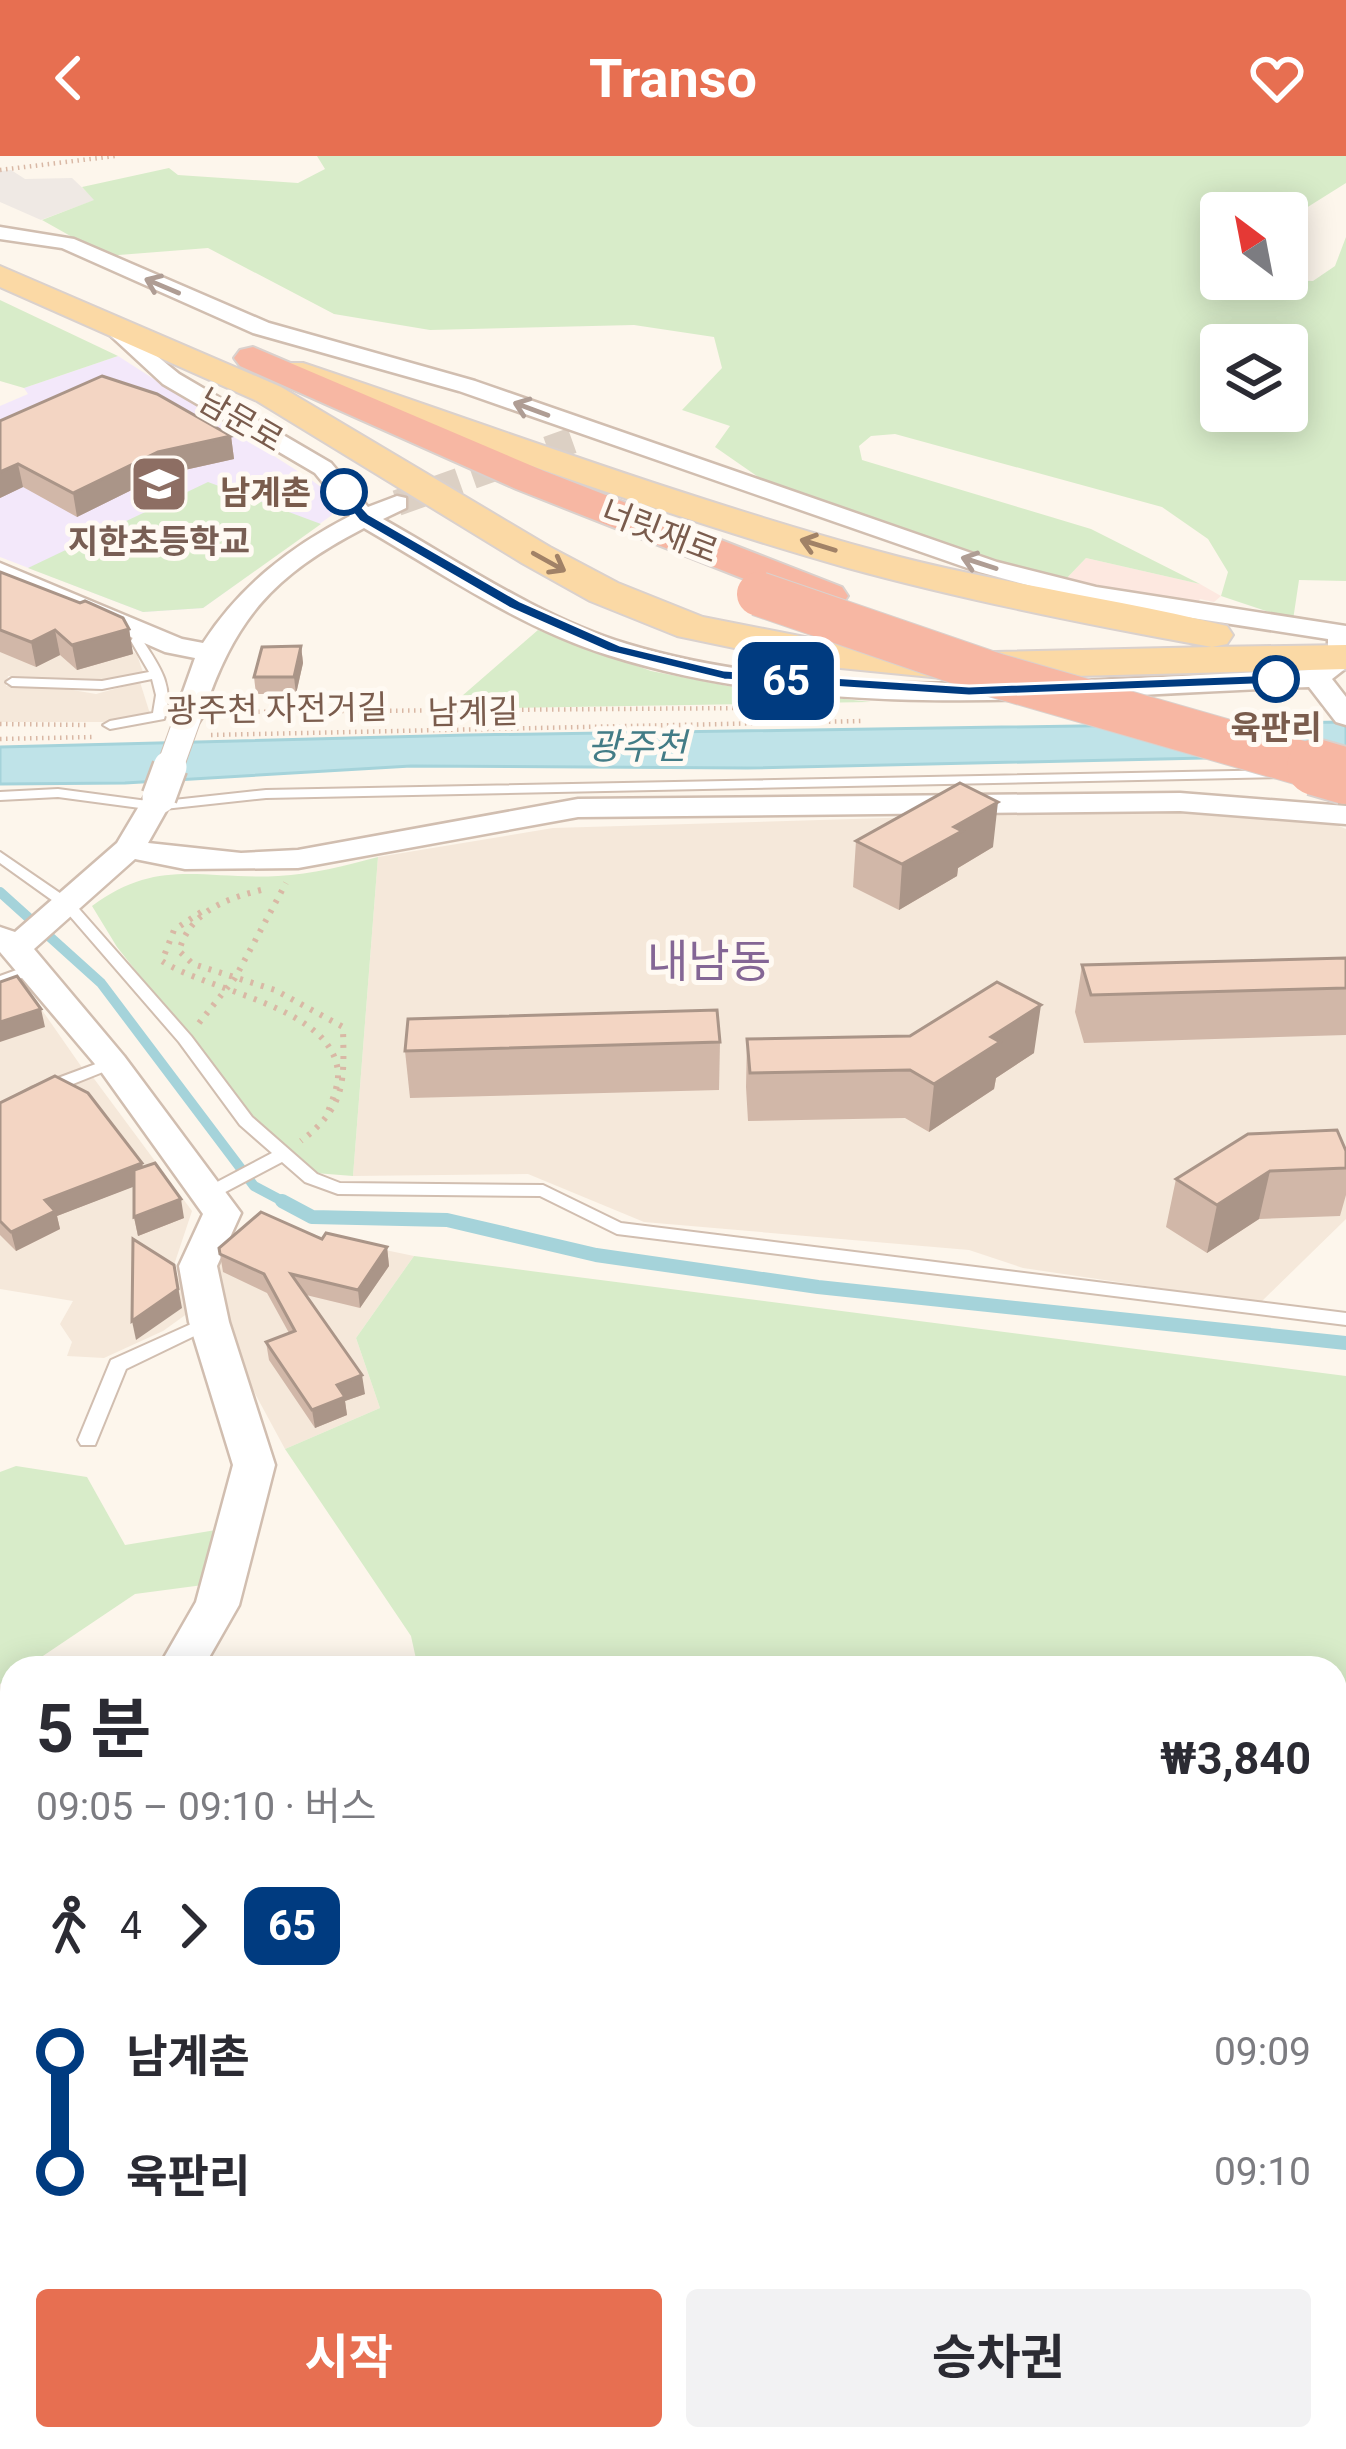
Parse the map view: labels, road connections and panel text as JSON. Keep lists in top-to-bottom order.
{
  "streets": {
    "highway": ["너릿재로"],
    "main road": ["남문로"],
    "path": ["광주천 자전거길", "남계길"]
  },
  "crossings": [
    ["남문로", "너릿재로"],
    ["광주천 자전거길", "남계길"]
  ],
  "districts": ["내남동"],
  "water": ["광주천"],
  "places": {
    "school or university": ["지한초등학교"],
    "other": ["남계촌", "육판리"]
  },
  "lines": ["bus line 65"],
  "north": "top left",
  "page": {
    "header": "Transo",
    "on_map": "65",
    "heading": ["5 분", "09:05 – 09:10 · 버스", "₩3,840"],
    "legs": ["4", "65"],
    "list": [
      {
        "name": "남계촌",
        "value": "09:09"
      },
      {
        "name": "육판리",
        "value": "09:10"
      }
    ],
    "buttons": ["시작", "승차권"]
  }
}
